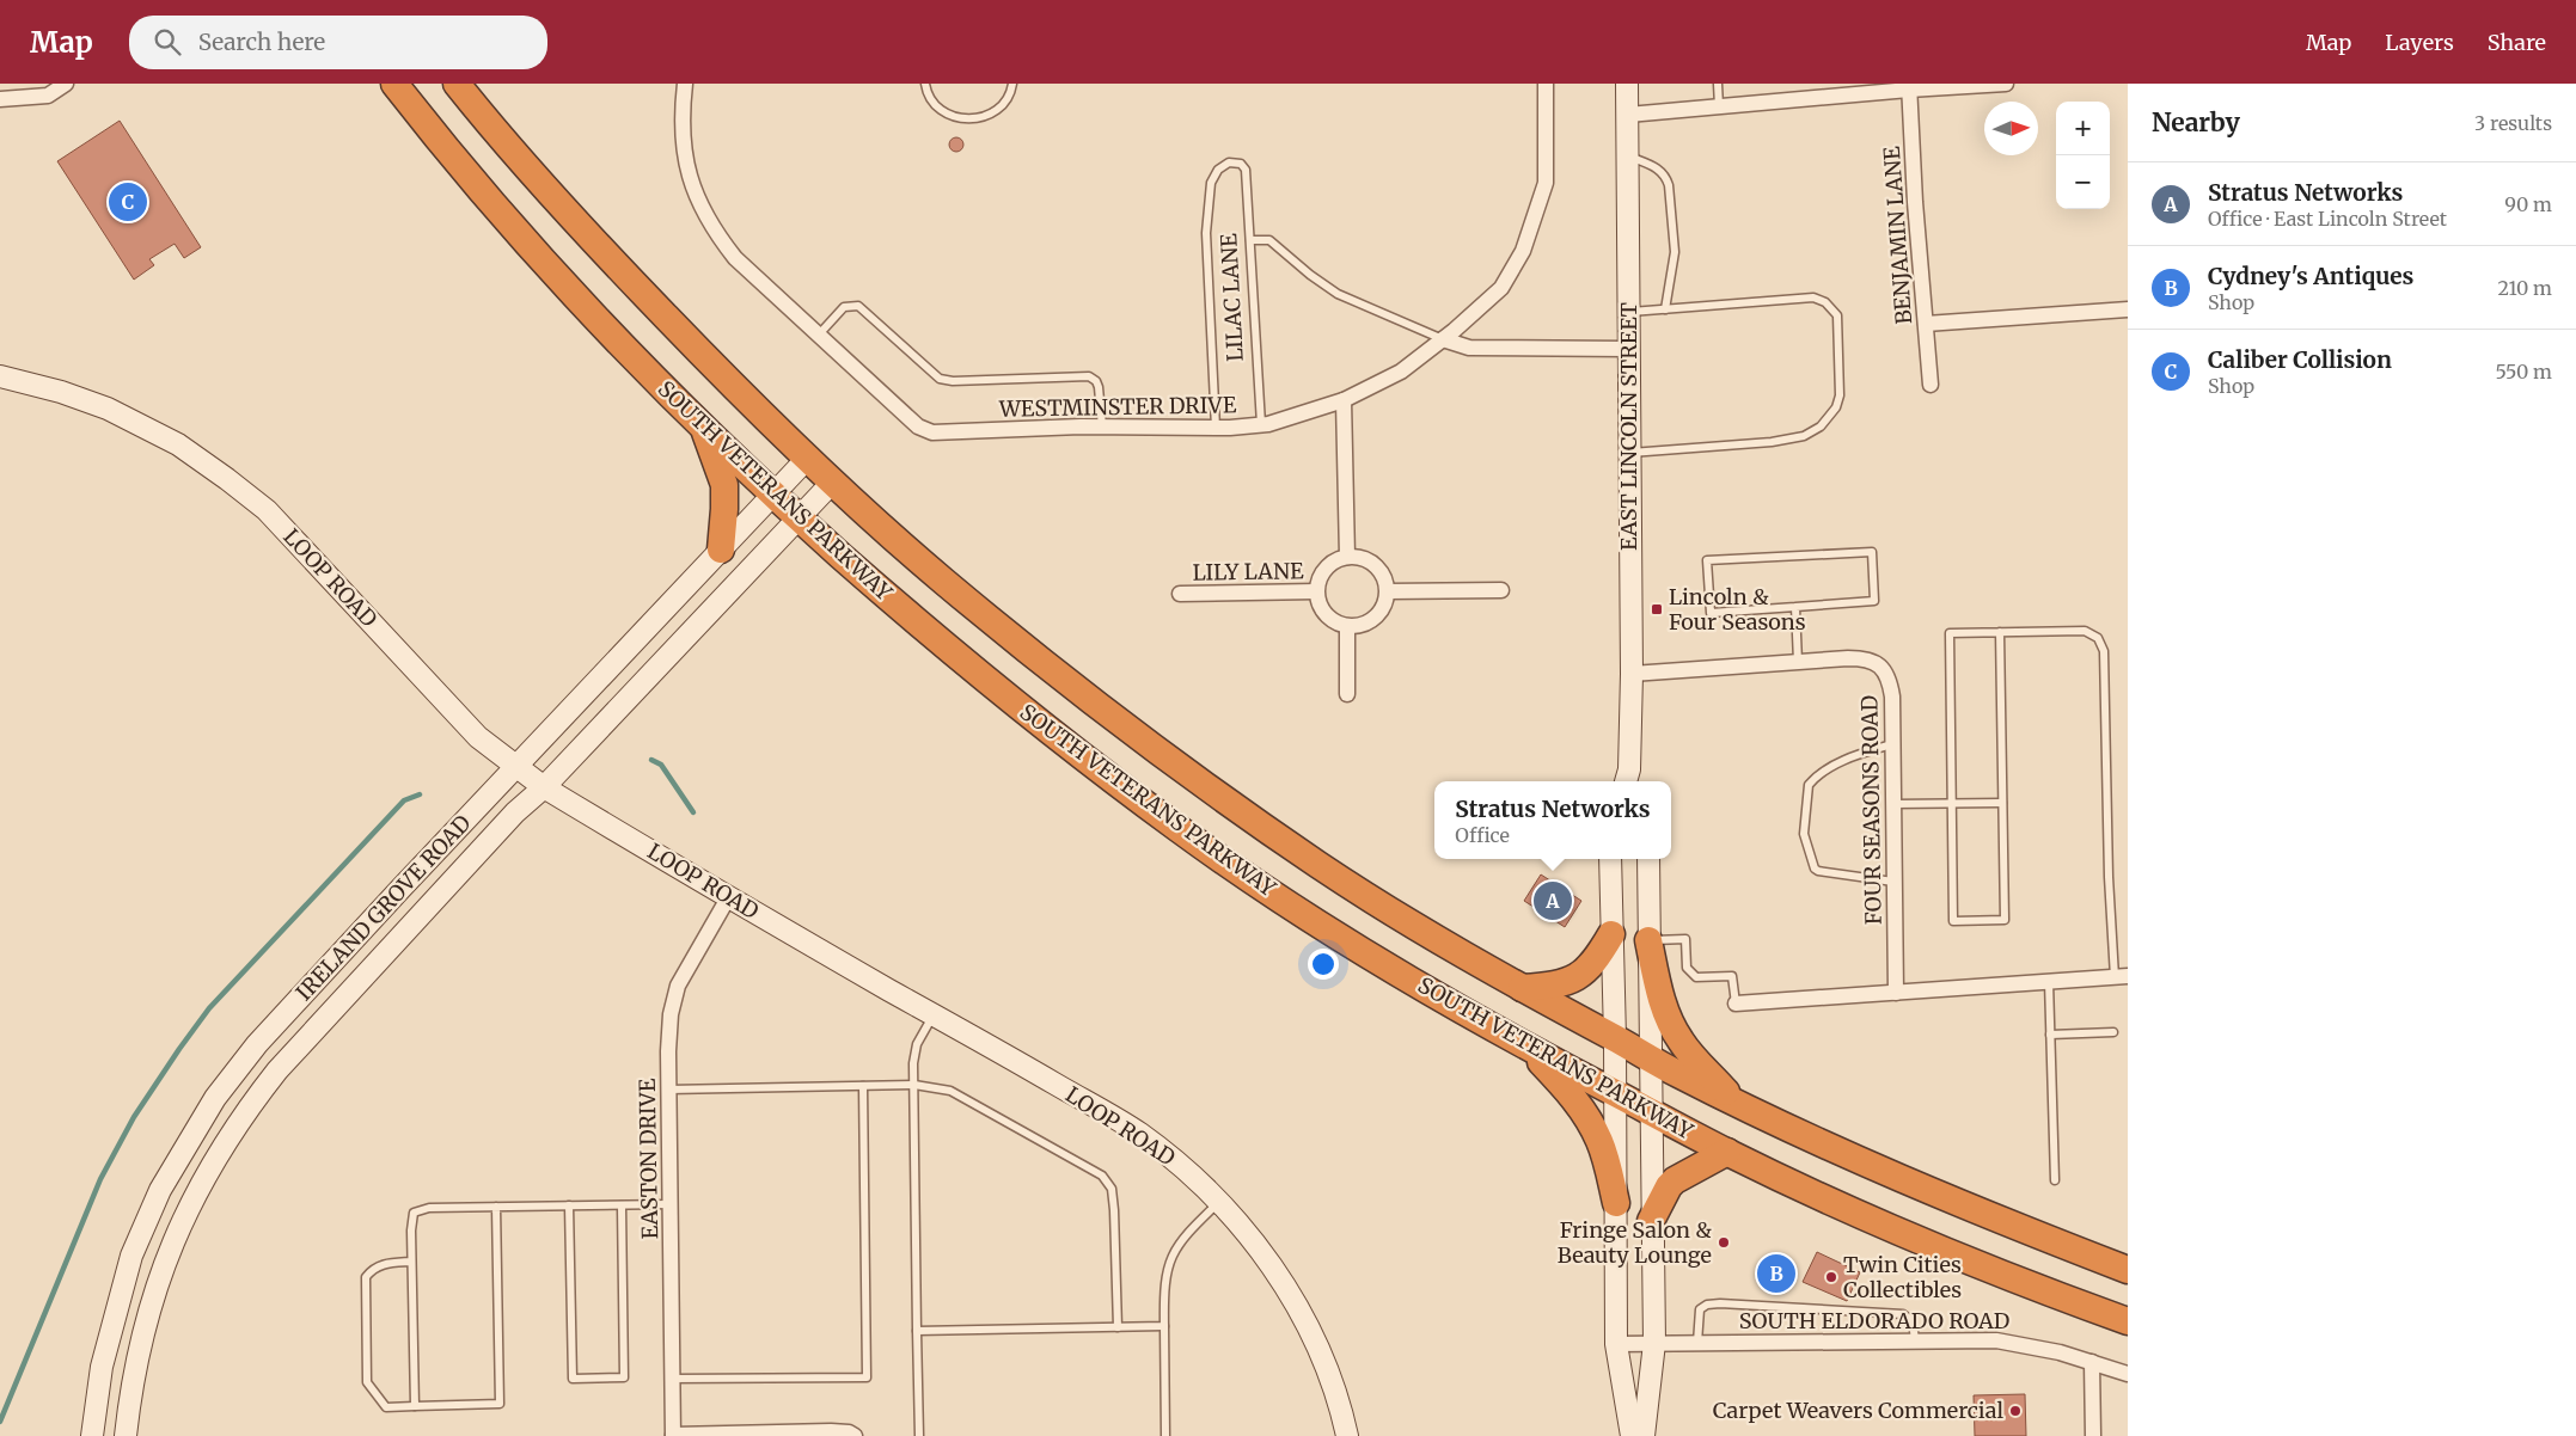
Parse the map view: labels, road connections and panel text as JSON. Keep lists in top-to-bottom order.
{
  "streets": {
    "highway": ["SOUTH VETERANS PARKWAY"],
    "main road": ["EAST LINCOLN STREET", "LOOP ROAD", "IRELAND GROVE ROAD"],
    "street": [
      "BENJAMIN LANE",
      "WESTMINSTER DRIVE",
      "LILY LANE",
      "FOUR SEASONS ROAD",
      "EASTON DRIVE",
      "SOUTH ELDORADO ROAD"
    ],
    "lane": ["LILAC LANE"]
  },
  "crossings": [
    ["LILAC LANE", "WESTMINSTER DRIVE"],
    ["EAST LINCOLN STREET", "FOUR SEASONS ROAD"],
    ["SOUTH VETERANS PARKWAY", "IRELAND GROVE ROAD"],
    ["LOOP ROAD", "IRELAND GROVE ROAD"],
    ["LOOP ROAD", "EASTON DRIVE"]
  ],
  "places": {
    "transit": ["Lincoln & Four Seasons"],
    "other": ["Fringe Salon & Beauty Lounge", "Twin Cities Collectibles", "Carpet Weavers Commercial"]
  },
  "north": "right",
  "page": {
    "header": "Map",
    "search": "Search here",
    "nav": ["Map", "Layers", "Share"],
    "heading": ["Nearby", "3 results"],
    "map_buttons": ["+", "−"],
    "list": [
      {
        "mark": "A",
        "name": "Stratus Networks",
        "note": "Office · East Lincoln Street",
        "value": "90 m"
      },
      {
        "mark": "B",
        "name": "Cydney's Antiques",
        "note": "Shop",
        "value": "210 m"
      },
      {
        "mark": "C",
        "name": "Caliber Collision",
        "note": "Shop",
        "value": "550 m"
      }
    ],
    "pins": ["C", "A", "B"],
    "popup": ["Stratus Networks", "Office"]
  }
}
